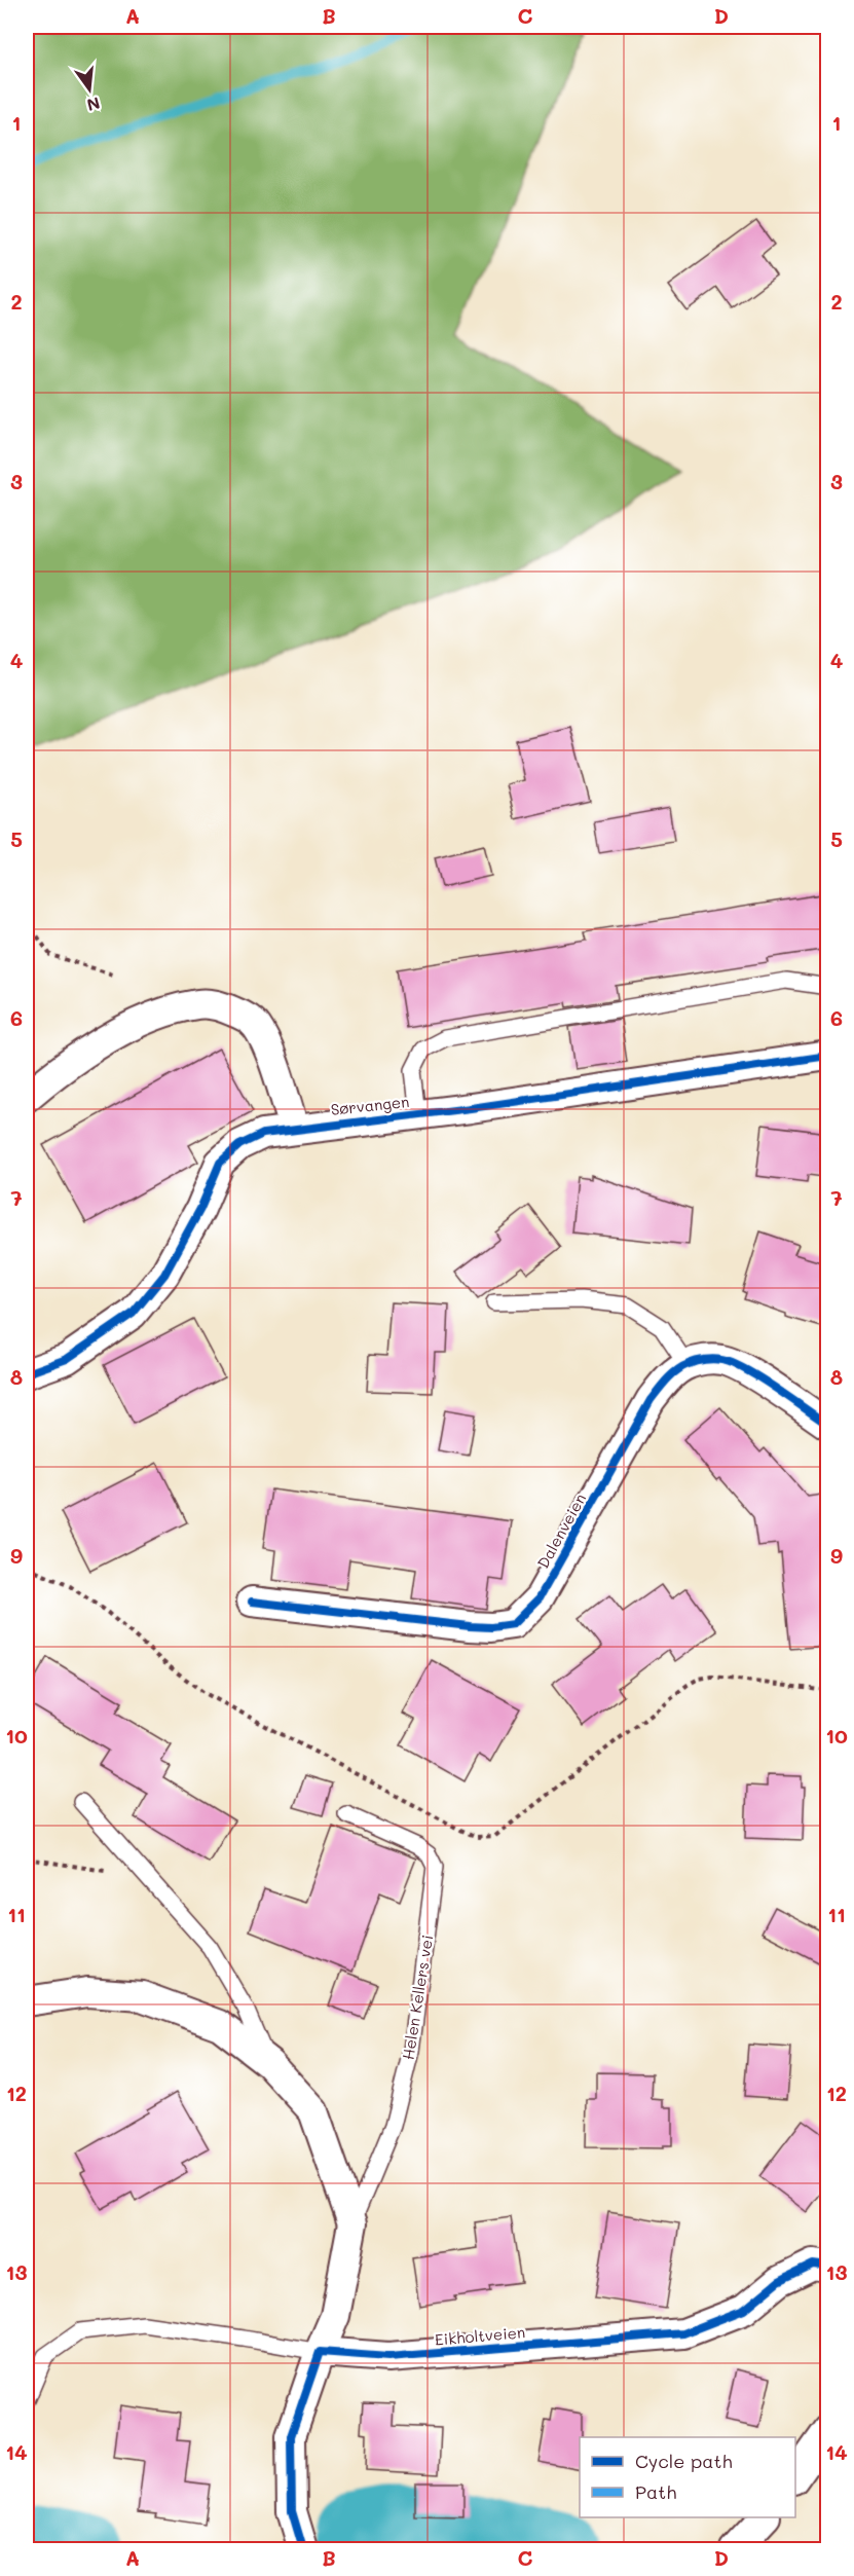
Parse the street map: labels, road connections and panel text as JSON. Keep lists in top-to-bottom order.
{
  "streets": {
    "street": [
      "Sørvangen",
      "Dalenveien",
      "Helen Kellers vei",
      "Eikholtveien"
    ]
  },
  "crossings": [
    ["Helen Kellers vei", "Eikholtveien"]
  ],
  "legend": ["Cycle path", "Path"],
  "north": "bottom",
  "grid": {
    "columns": [
      "A",
      "B",
      "C",
      "D"
    ],
    "rows": [
      "1",
      "2",
      "3",
      "4",
      "5",
      "6",
      "7",
      "8",
      "9",
      "10",
      "11",
      "12",
      "13",
      "14"
    ]
  }
}
